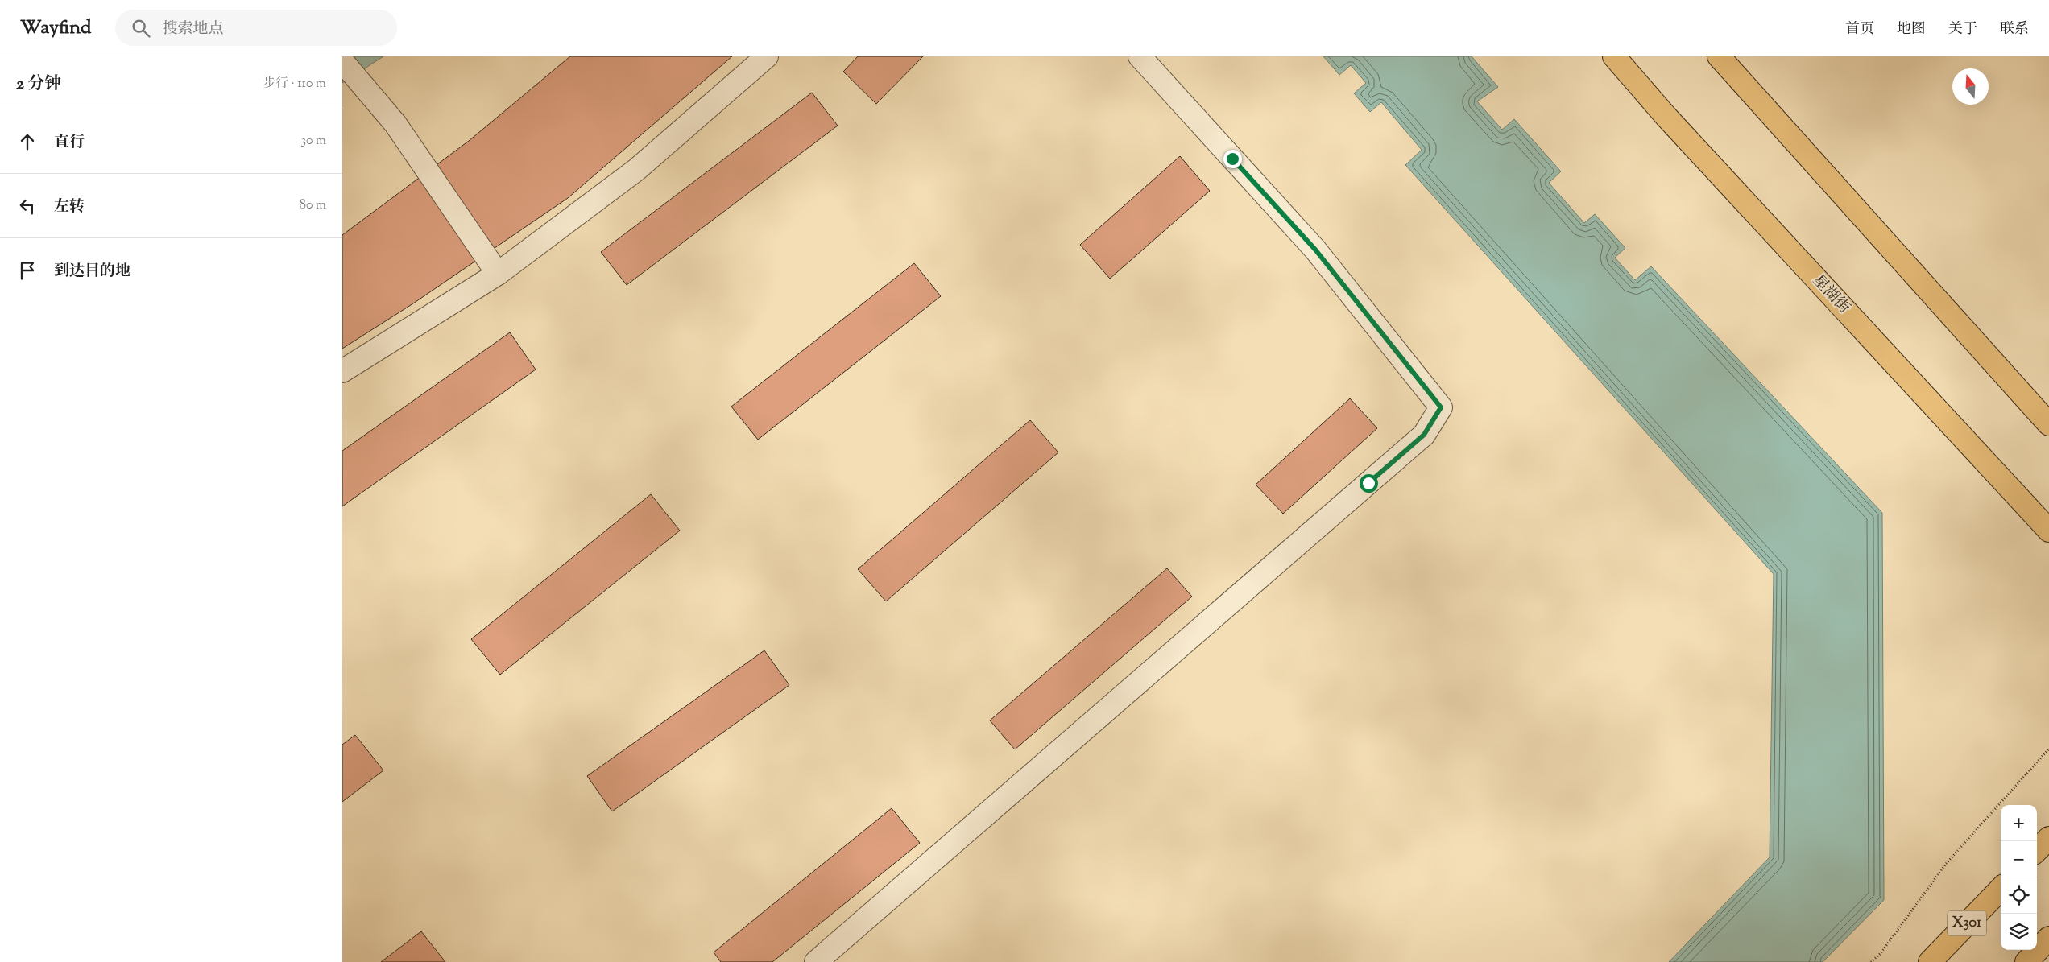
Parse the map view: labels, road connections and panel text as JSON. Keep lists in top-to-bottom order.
{
  "streets": {
    "main road": ["星湖街", "X301"]
  },
  "north": "top",
  "page": {
    "header": "Wayfind",
    "search": "搜索地点",
    "nav": [
      "首页",
      "地图",
      "关于",
      "联系"
    ],
    "heading": ["2 分钟", "步行 · 110 m"],
    "list": [
      ["直行", "30 m"],
      ["左转", "80 m"],
      "到达目的地"
    ],
    "map_buttons": ["+", "−"]
  }
}
